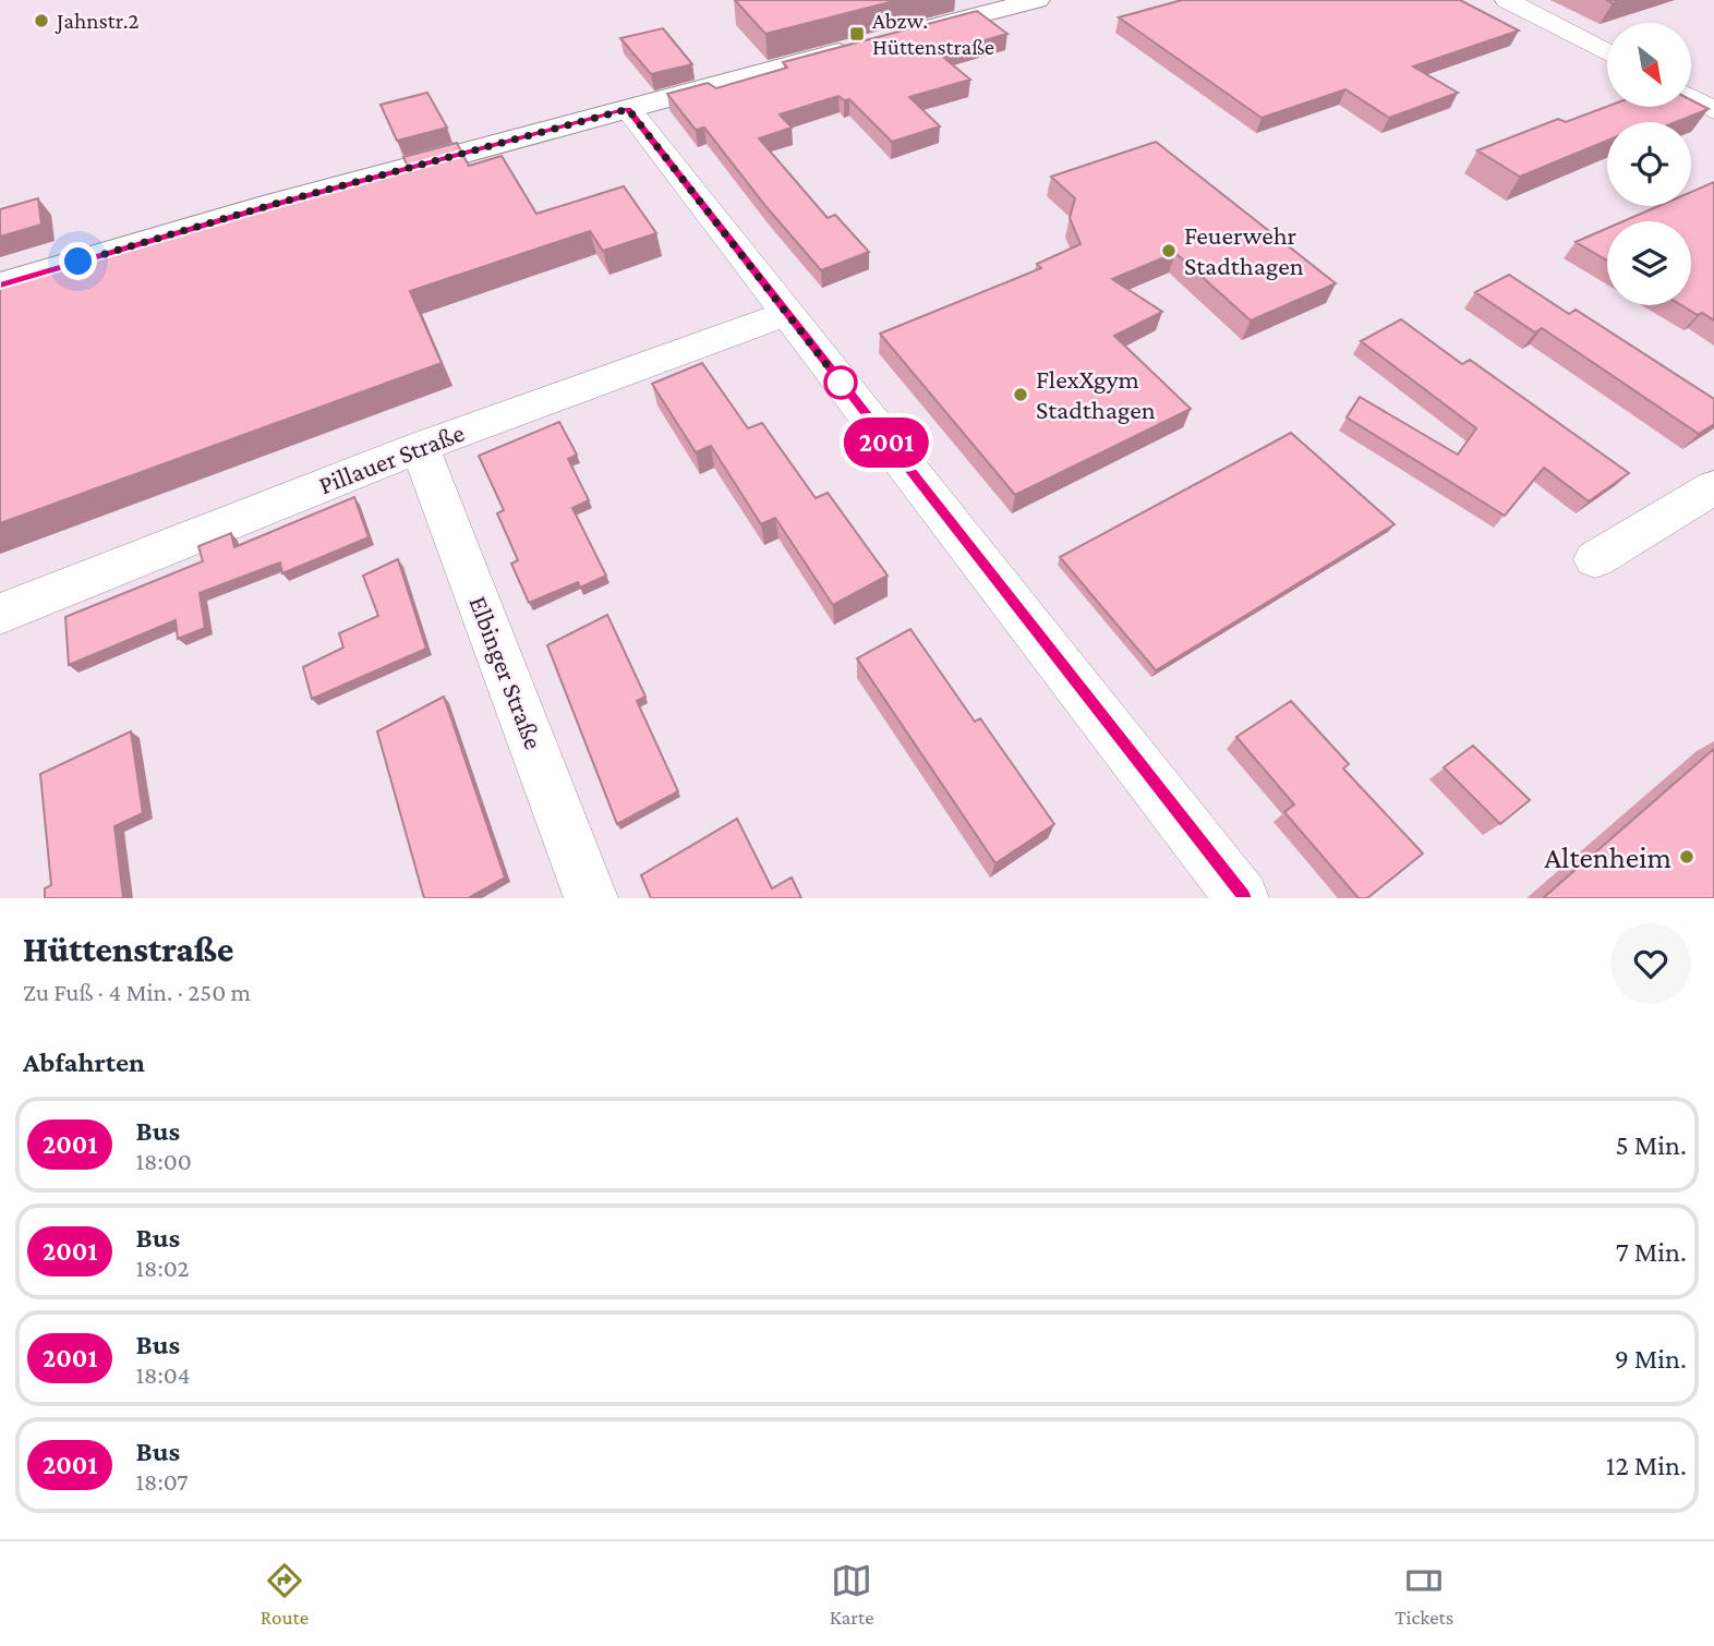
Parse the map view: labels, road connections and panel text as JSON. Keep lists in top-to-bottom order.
{
  "streets": {
    "street": ["Pillauer Straße", "Elbinger Straße"]
  },
  "crossings": [
    ["Pillauer Straße", "Elbinger Straße"]
  ],
  "places": {
    "other": [
      "Jahnstr.2",
      "Feuerwehr Stadthagen",
      "FlexXgym Stadthagen",
      "Altenheim"
    ],
    "transit": ["Abzw. Hüttenstraße"]
  },
  "lines": ["bus line 2001"],
  "north": "bottom right",
  "page": {
    "on_map": "2001",
    "heading": [
      ["Hüttenstraße", "Zu Fuß · 4 Min. · 250 m"],
      "Abfahrten"
    ],
    "list": [
      {
        "mark": "2001",
        "name": "Bus",
        "note": "18:00",
        "value": "5 Min."
      },
      {
        "mark": "2001",
        "name": "Bus",
        "note": "18:02",
        "value": "7 Min."
      },
      {
        "mark": "2001",
        "name": "Bus",
        "note": "18:04",
        "value": "9 Min."
      },
      {
        "mark": "2001",
        "name": "Bus",
        "note": "18:07",
        "value": "12 Min."
      }
    ],
    "tabs": ["Route", "Karte", "Tickets"]
  }
}
